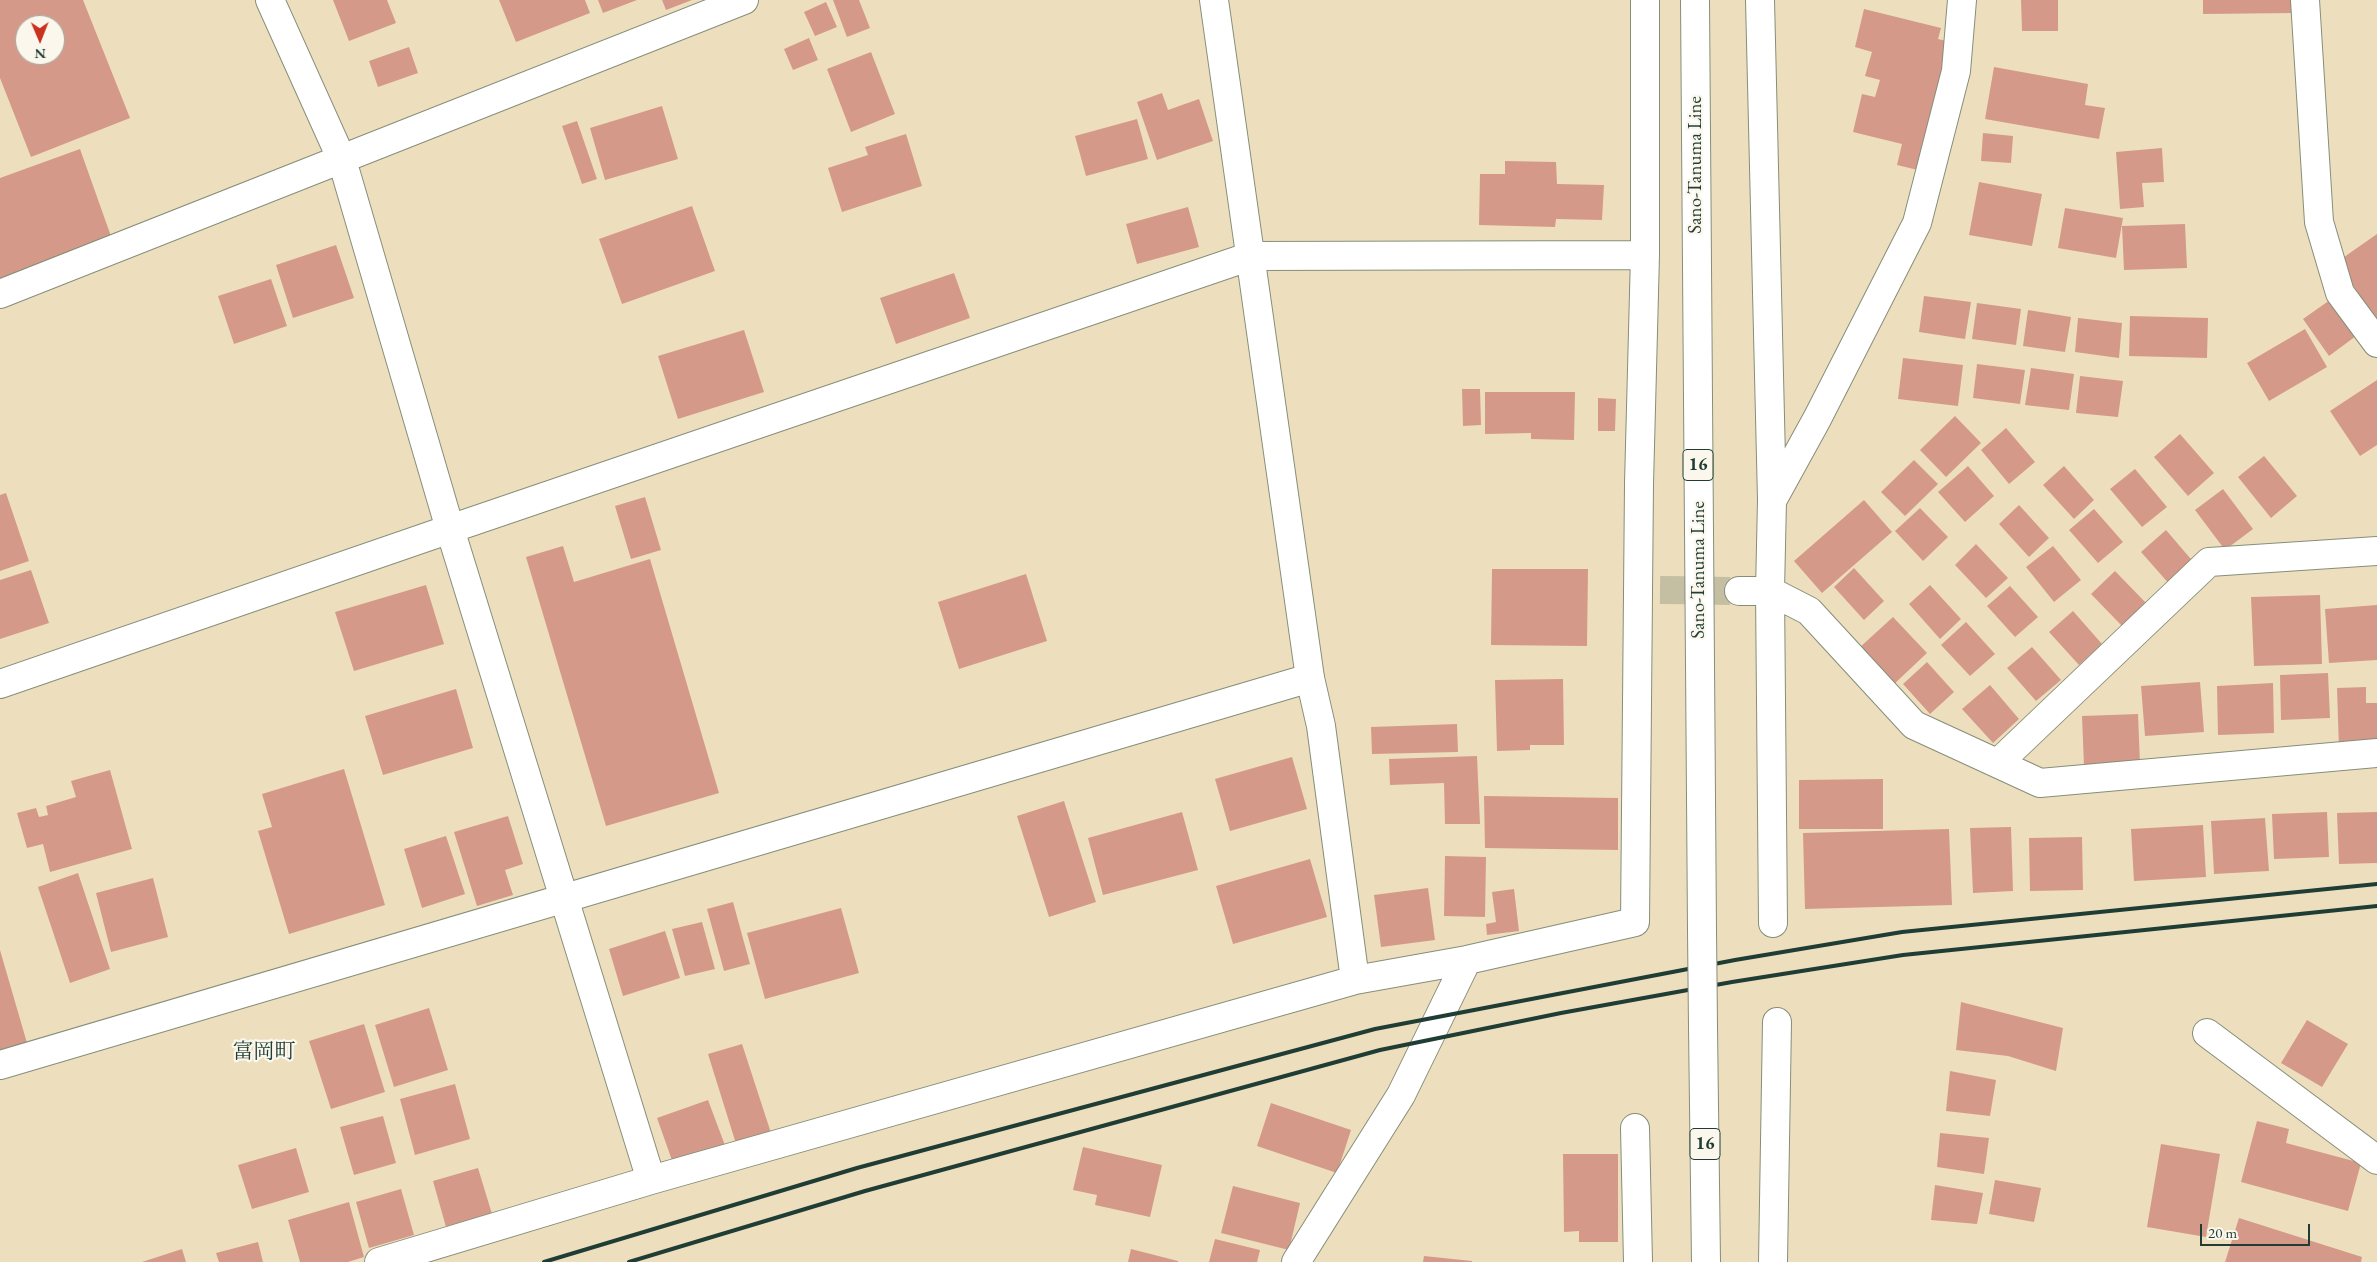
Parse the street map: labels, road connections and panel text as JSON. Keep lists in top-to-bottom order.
{
  "streets": {
    "street": ["Sano-Tanuma Line", "16"]
  },
  "districts": ["富岡町"],
  "scale_bar": "20 m",
  "north": "bottom"
}
